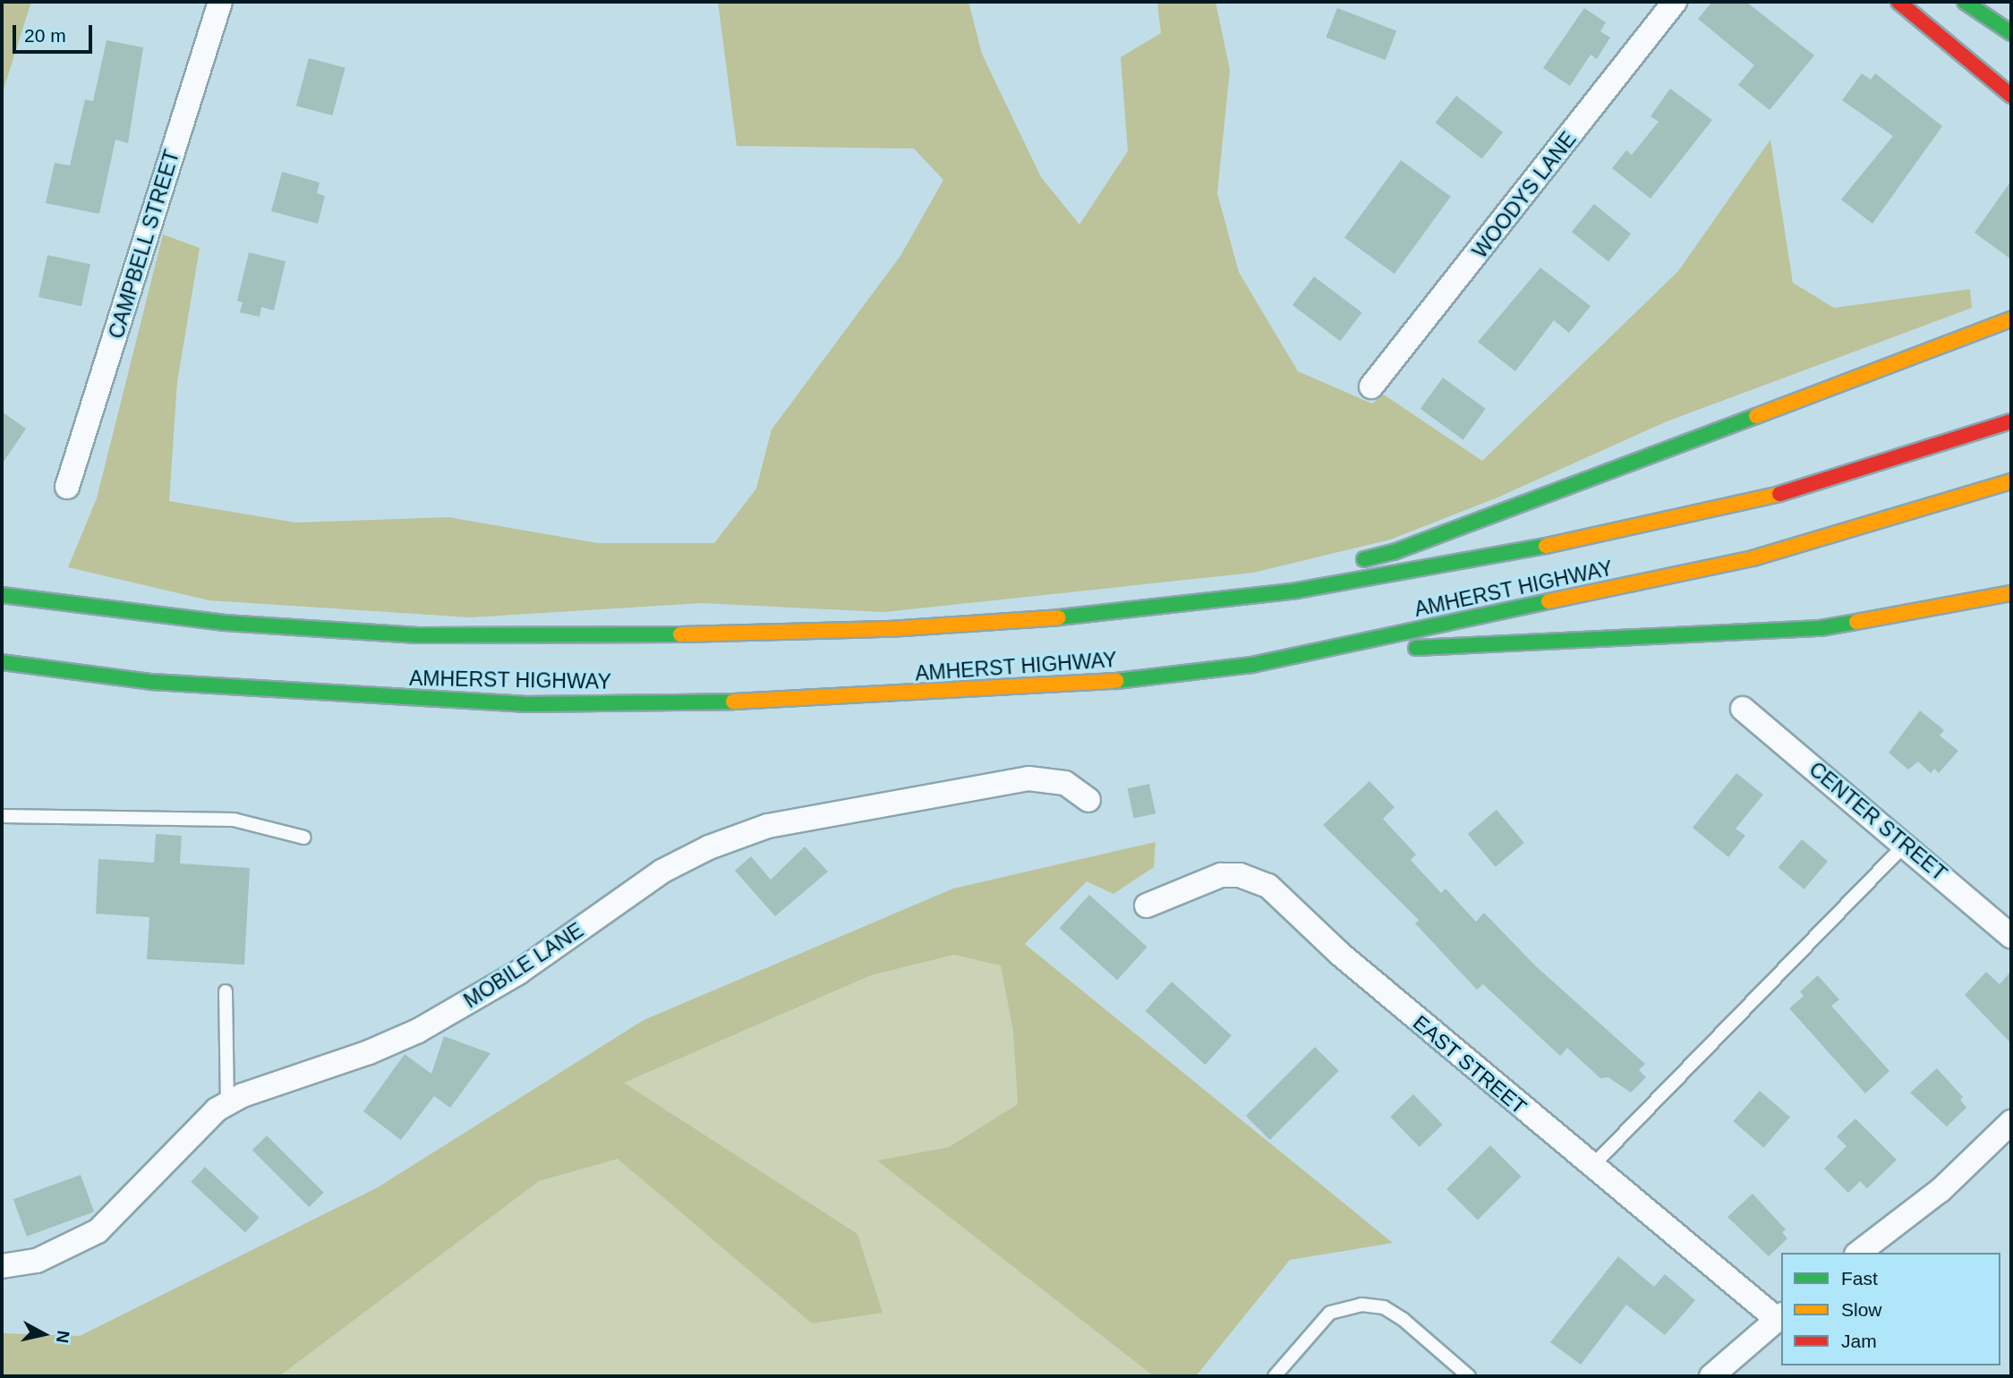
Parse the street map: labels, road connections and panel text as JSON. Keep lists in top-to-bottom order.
{
  "streets": {
    "main road": ["AMHERST HIGHWAY"],
    "street": [
      "WOODYS LANE",
      "CAMPBELL STREET",
      "CENTER STREET",
      "MOBILE LANE",
      "EAST STREET"
    ]
  },
  "legend": ["Fast", "Slow", "Jam"],
  "scale_bar": "20 m",
  "north": "right"
}
